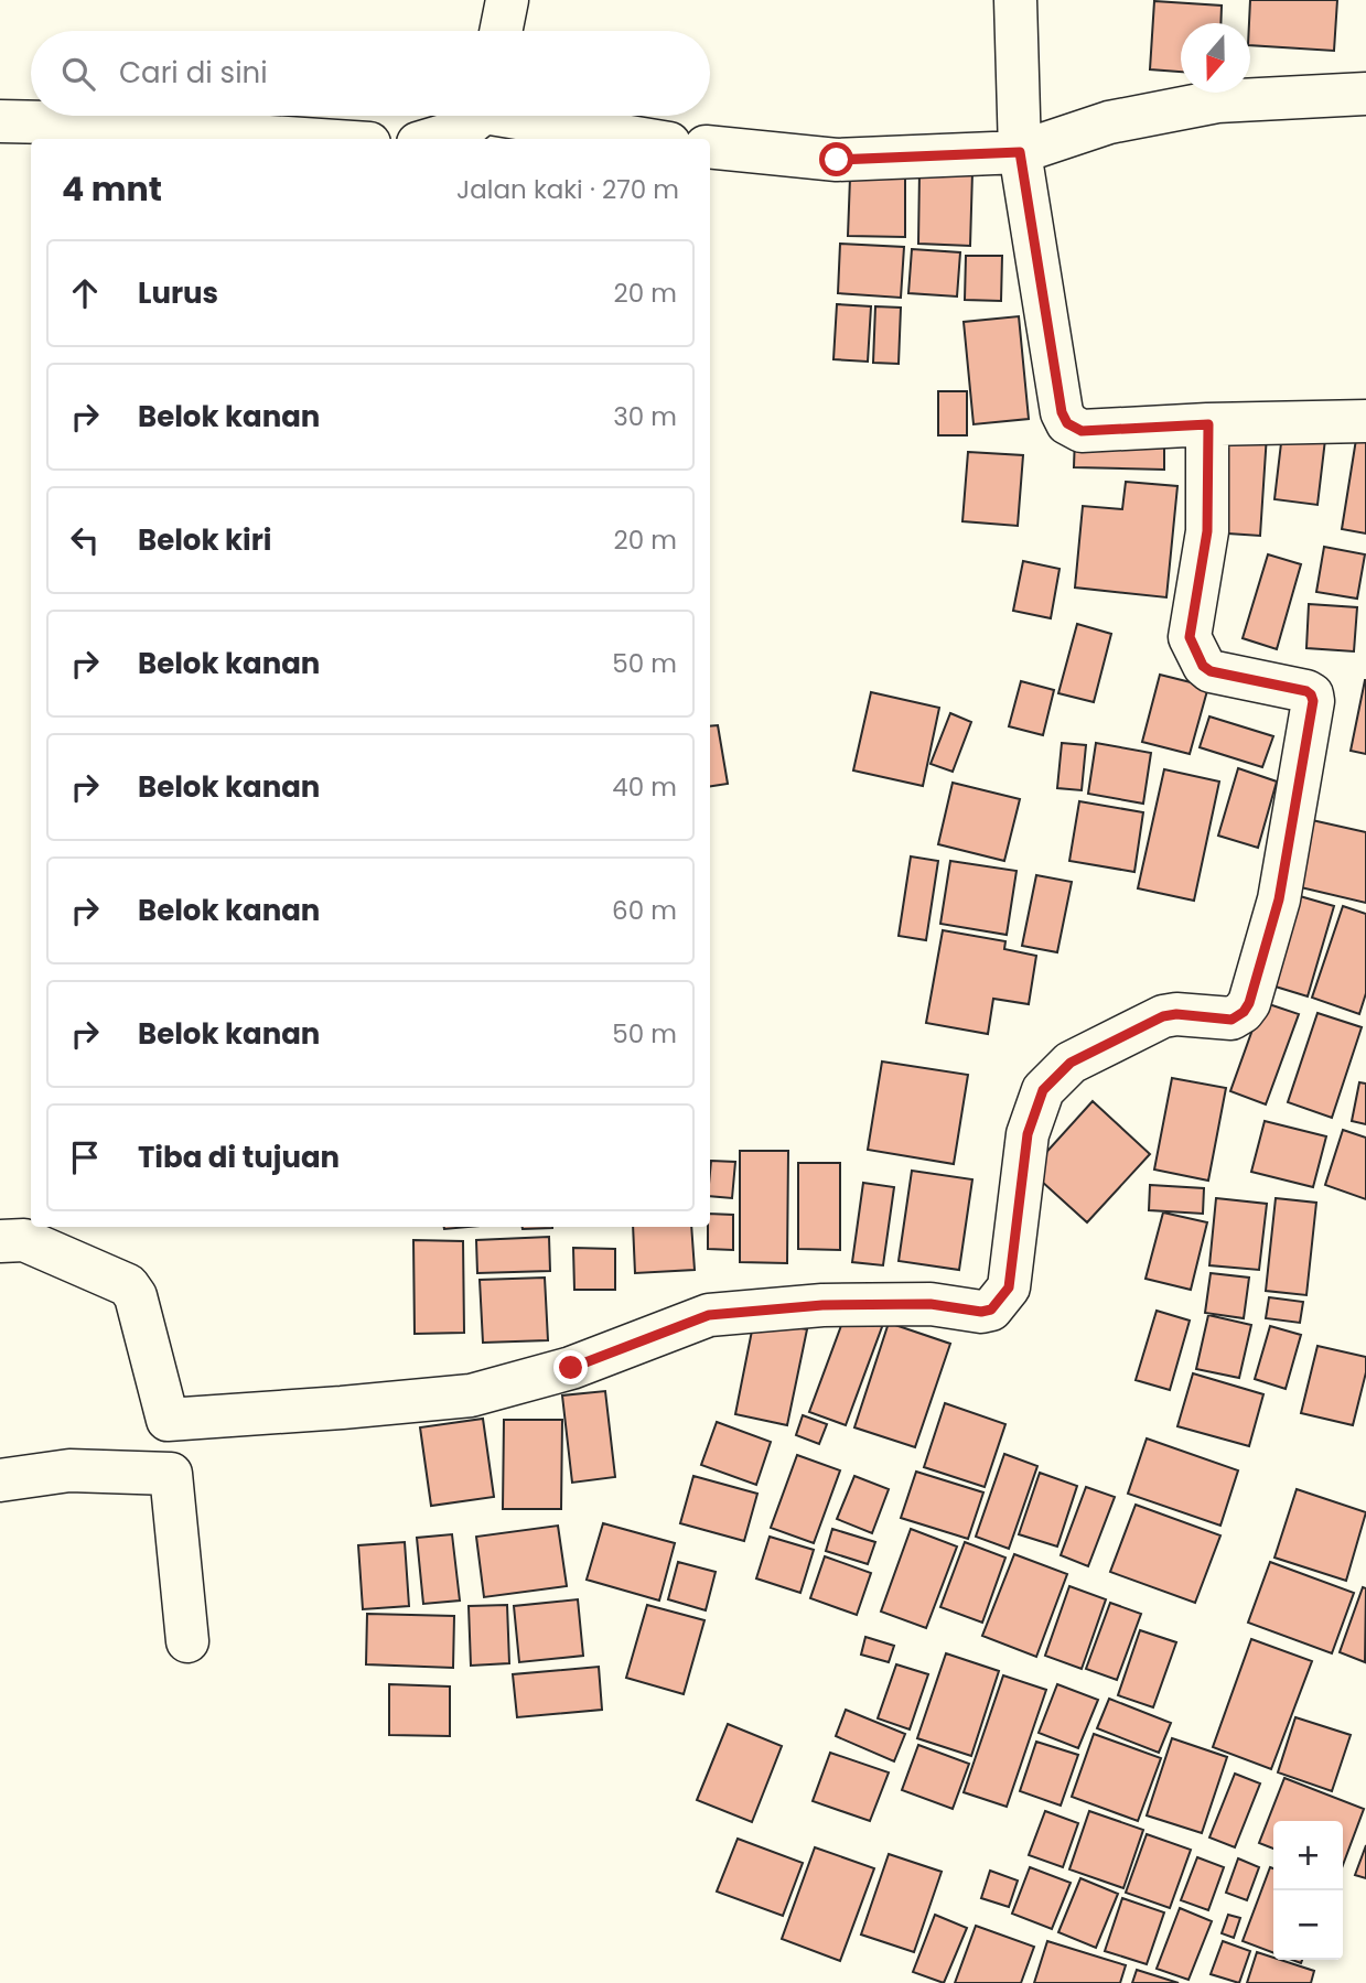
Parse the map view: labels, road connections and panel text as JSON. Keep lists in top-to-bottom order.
{
  "north": "bottom",
  "page": {
    "search": "Cari di sini",
    "heading": ["4 mnt", "Jalan kaki · 270 m"],
    "list": [
      ["Lurus", "20 m"],
      ["Belok kanan", "30 m"],
      ["Belok kiri", "20 m"],
      ["Belok kanan", "50 m"],
      ["Belok kanan", "40 m"],
      ["Belok kanan", "60 m"],
      ["Belok kanan", "50 m"],
      "Tiba di tujuan"
    ],
    "map_buttons": ["+", "−"]
  }
}
